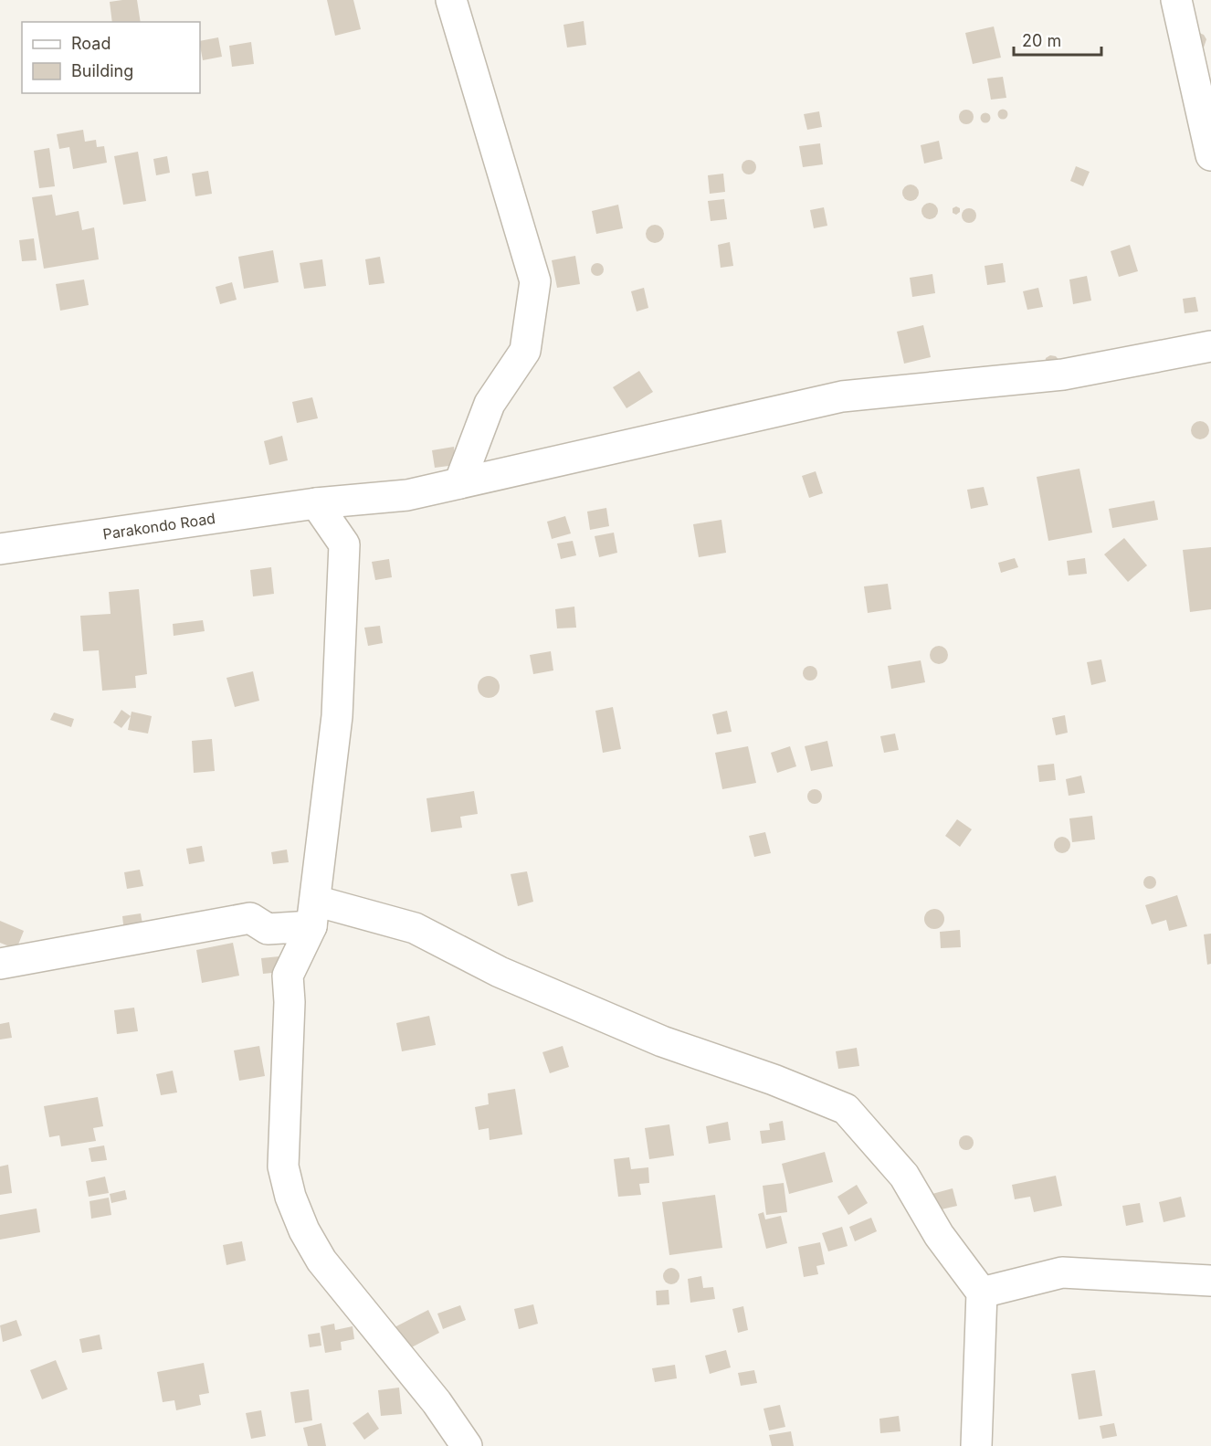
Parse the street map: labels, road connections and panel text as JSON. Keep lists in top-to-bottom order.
{
  "streets": {
    "street": ["Parakondo Road"]
  },
  "legend": ["Road", "Building"],
  "scale_bar": "20 m"
}
